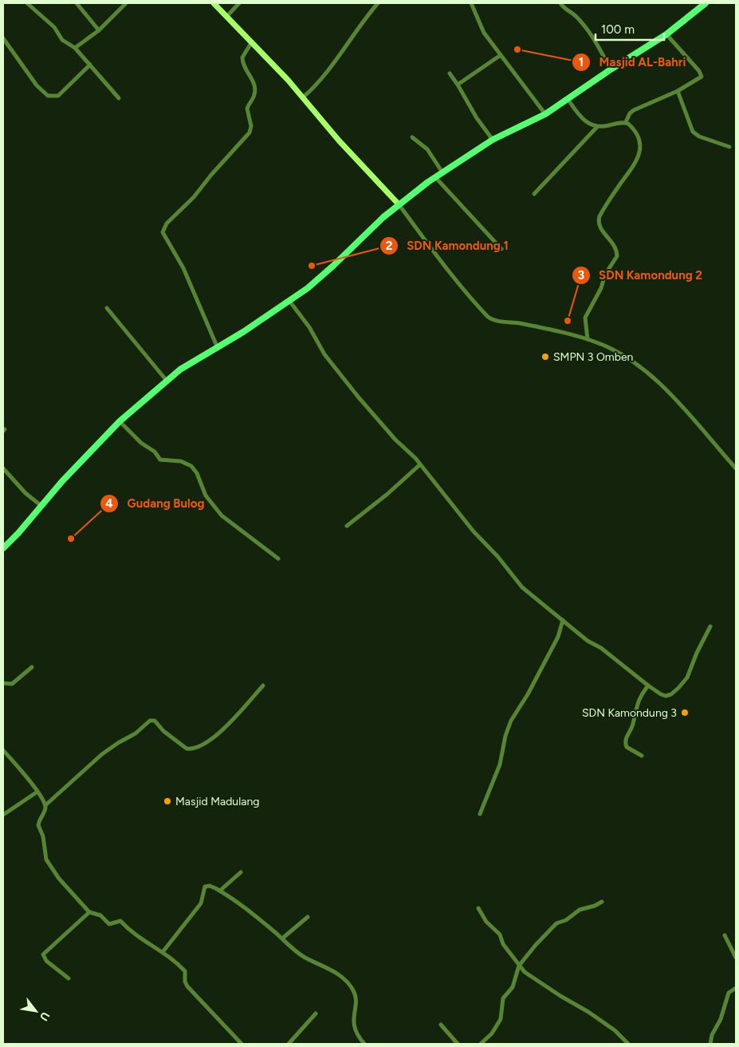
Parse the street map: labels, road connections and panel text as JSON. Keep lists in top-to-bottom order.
{
  "places": [
    "Masjid AL-Bahri",
    "SDN Kamondung 1",
    "SDN Kamondung 2",
    "SMPN 3 Omben",
    "Gudang Bulog",
    "SDN Kamondung 3",
    "Masjid Madulang"
  ],
  "scale_bar": "100 m",
  "north": "bottom right"
}
